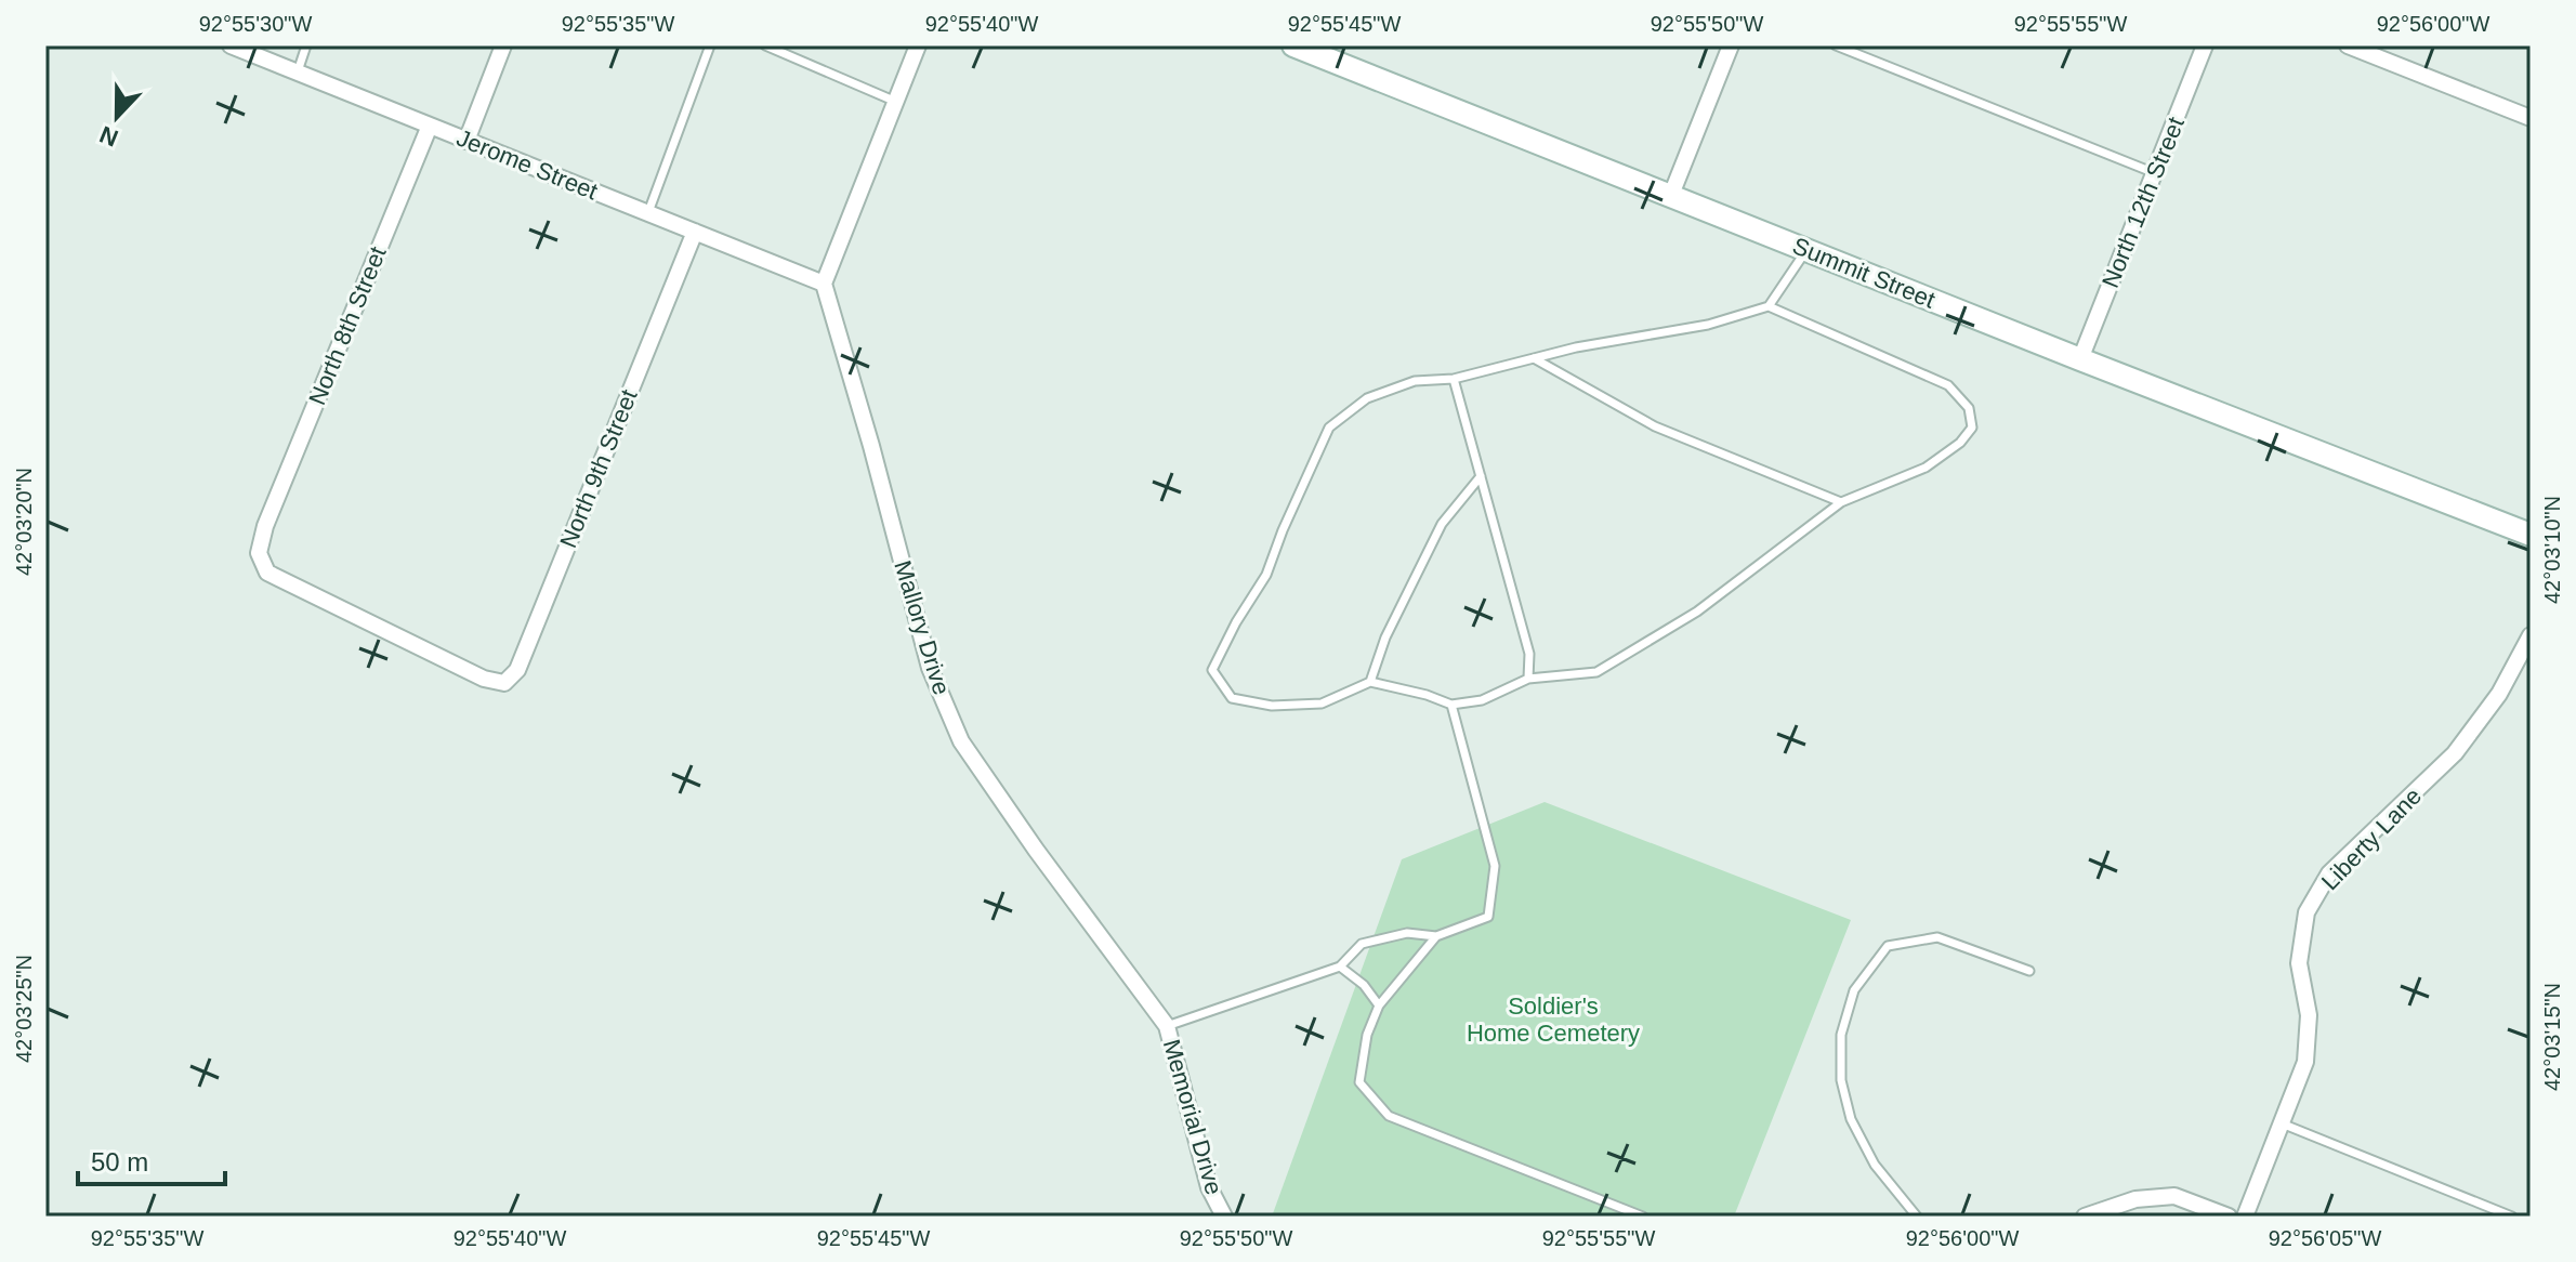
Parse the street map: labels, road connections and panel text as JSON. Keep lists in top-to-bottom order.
{
  "streets": {
    "street": [
      "Jerome Street",
      "North 12th Street",
      "Summit Street",
      "North 8th Street",
      "North 9th Street",
      "Mallory Drive",
      "Liberty Lane",
      "Memorial Drive"
    ]
  },
  "crossings": [
    ["Jerome Street", "North 8th Street"],
    ["Jerome Street", "North 9th Street"],
    ["Jerome Street", "Mallory Drive"],
    ["North 12th Street", "Summit Street"],
    ["North 8th Street", "North 9th Street"],
    ["Mallory Drive", "Memorial Drive"]
  ],
  "parks": ["Soldier's Home Cemetery"],
  "scale_bar": "50 m",
  "north": "bottom",
  "coordinates": [
    "92°55'30\"W",
    "92°55'35\"W",
    "92°55'40\"W",
    "92°55'45\"W",
    "92°55'50\"W",
    "92°55'55\"W",
    "92°56'00\"W",
    "42°03'20\"N",
    "42°03'10\"N",
    "42°03'25\"N",
    "42°03'15\"N",
    "92°56'05\"W"
  ]
}
